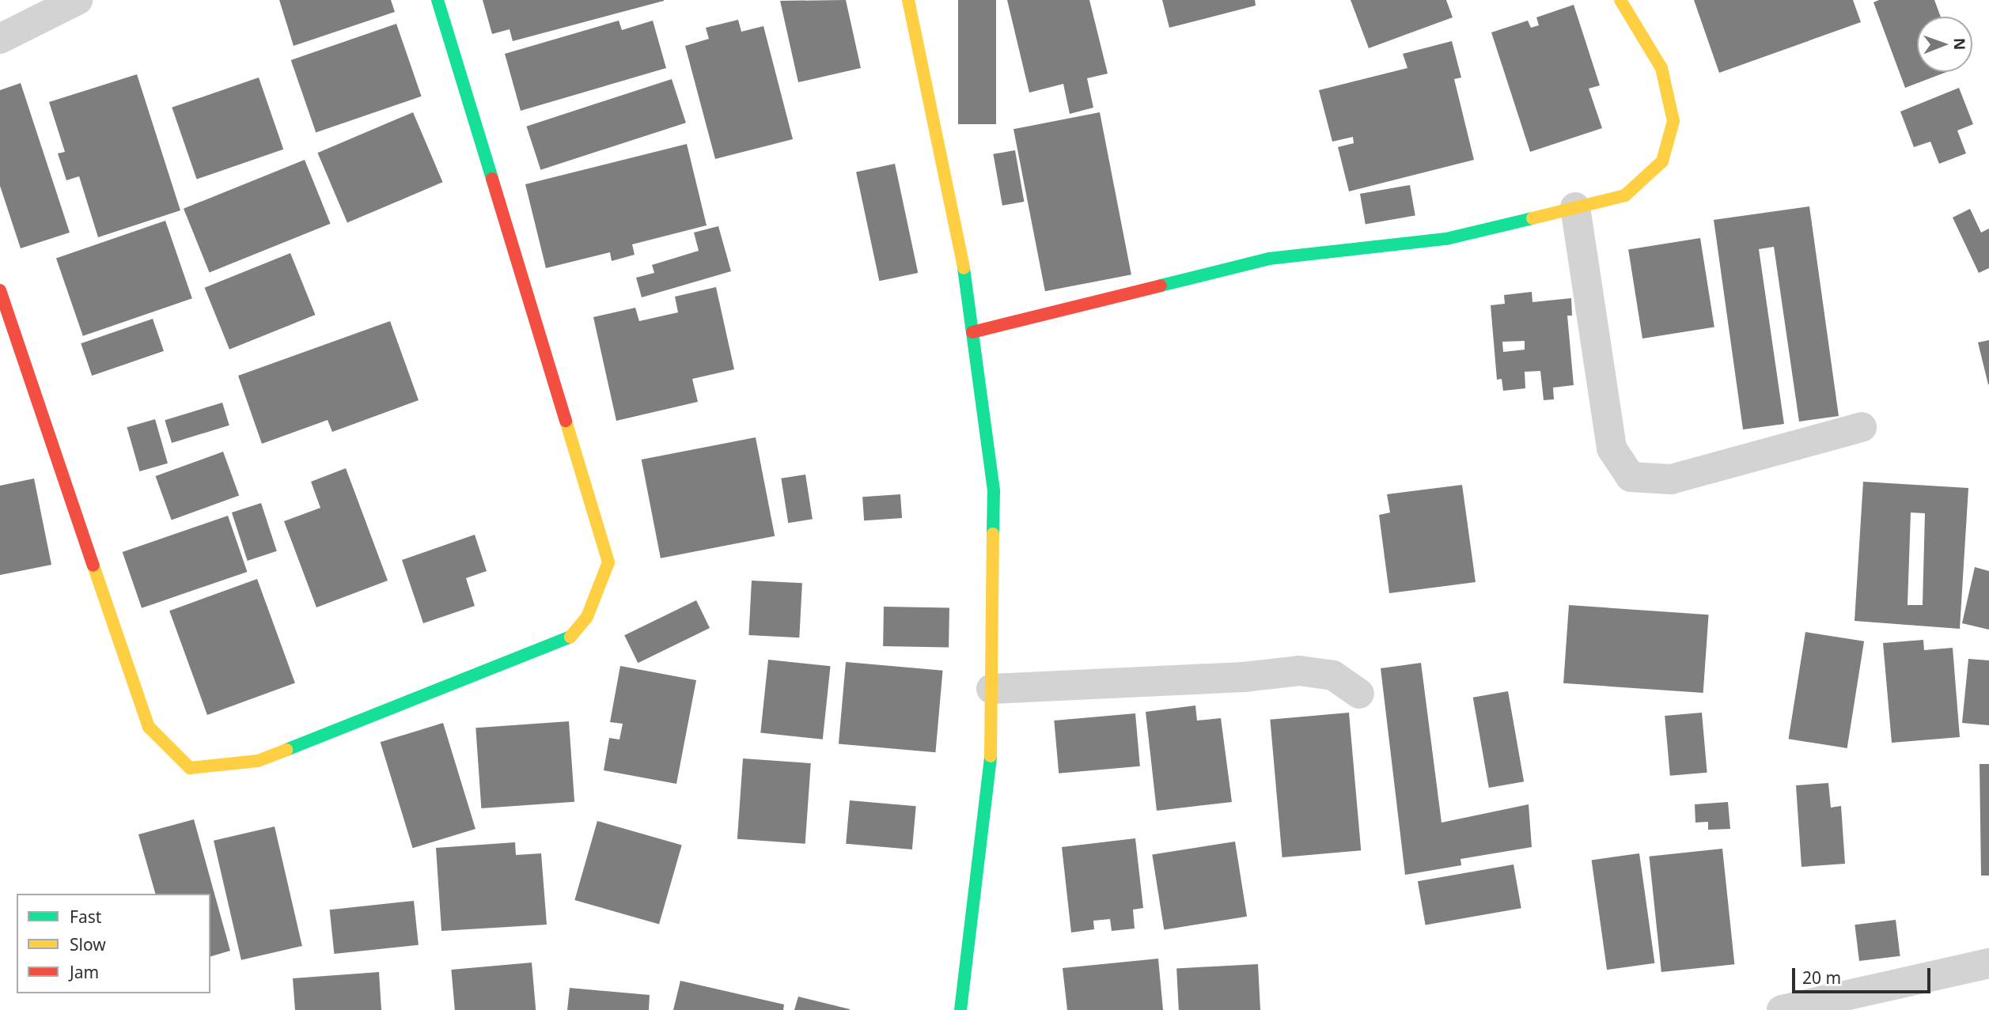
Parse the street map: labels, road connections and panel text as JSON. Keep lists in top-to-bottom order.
{
  "legend": ["Fast", "Slow", "Jam"],
  "scale_bar": "20 m",
  "north": "right"
}
